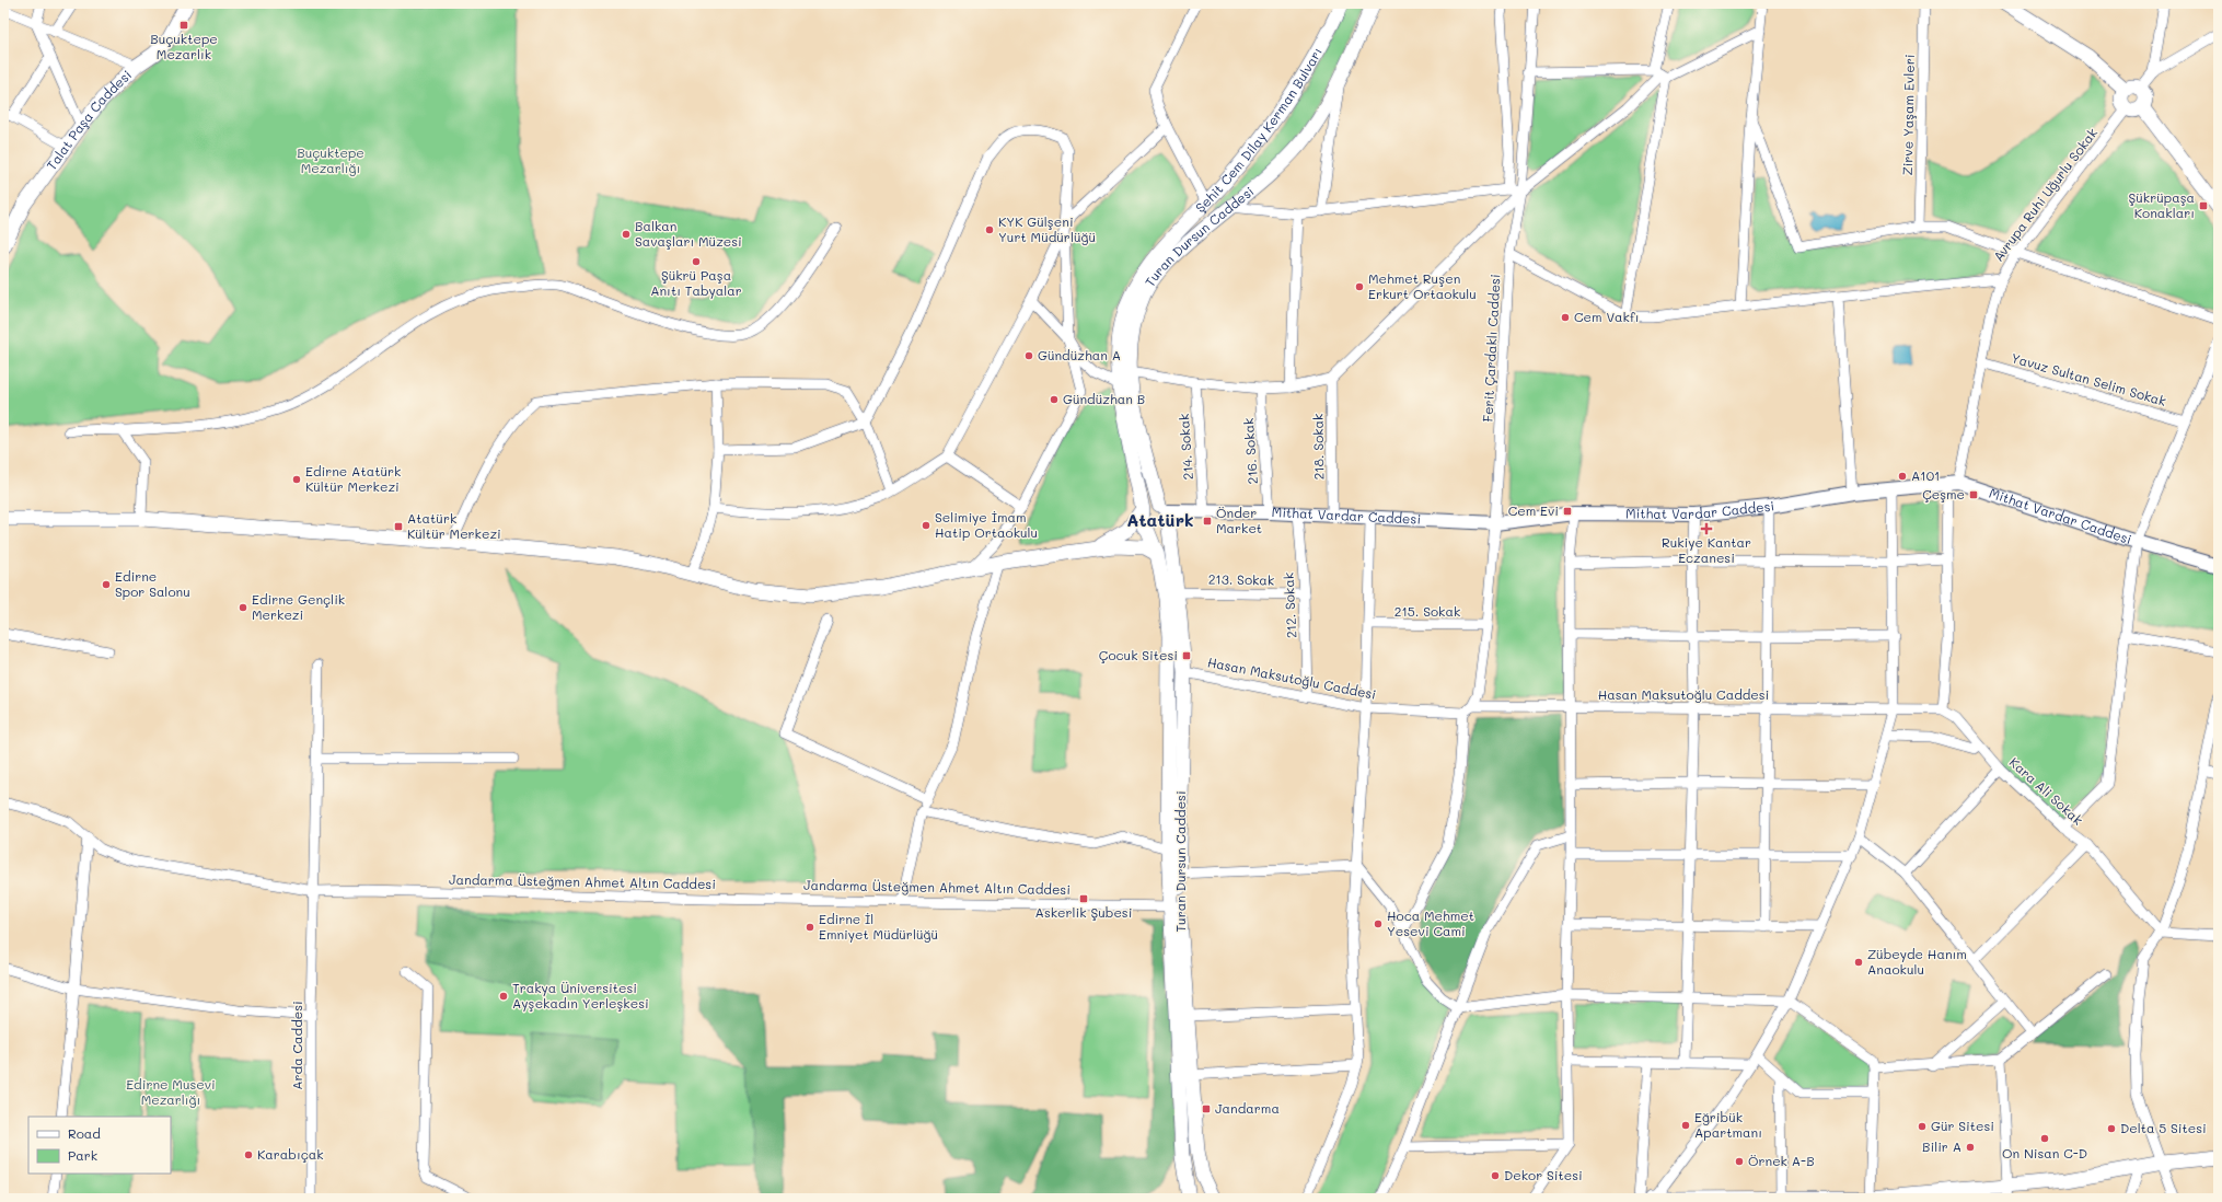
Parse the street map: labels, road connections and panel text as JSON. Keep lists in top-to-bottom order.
{
  "streets": {
    "main road": ["Talat Paşa Caddesi", "Şehit Cem Dilay Kerman Bulvarı", "Turan Dursun Caddesi"],
    "street": [
      "Zirve Yaşam Evleri",
      "Avrupa Ruhi Uğurlu Sokak",
      "Ferit Çardaklı Caddesi",
      "Yavuz Sultan Selim Sokak",
      "214. Sokak",
      "218. Sokak",
      "216. Sokak",
      "Mithat Vardar Caddesi",
      "213. Sokak",
      "212. Sokak",
      "215. Sokak",
      "Hasan Maksutoğlu Caddesi",
      "Kara Ali Sokak",
      "Jandarma Üsteğmen Ahmet Altın Caddesi",
      "Arda Caddesi"
    ]
  },
  "crossings": [
    ["Şehit Cem Dilay Kerman Bulvarı", "Turan Dursun Caddesi"],
    ["Avrupa Ruhi Uğurlu Sokak", "Yavuz Sultan Selim Sokak"],
    ["Avrupa Ruhi Uğurlu Sokak", "Mithat Vardar Caddesi"],
    ["Avrupa Ruhi Uğurlu Sokak", "Kara Ali Sokak"],
    ["Turan Dursun Caddesi", "Mithat Vardar Caddesi"],
    ["Turan Dursun Caddesi", "213. Sokak"],
    ["Turan Dursun Caddesi", "Hasan Maksutoğlu Caddesi"],
    ["Turan Dursun Caddesi", "Jandarma Üsteğmen Ahmet Altın Caddesi"],
    ["Ferit Çardaklı Caddesi", "Mithat Vardar Caddesi"],
    ["Ferit Çardaklı Caddesi", "215. Sokak"],
    ["Ferit Çardaklı Caddesi", "Hasan Maksutoğlu Caddesi"],
    ["214. Sokak", "Mithat Vardar Caddesi"],
    ["218. Sokak", "Mithat Vardar Caddesi"],
    ["216. Sokak", "Mithat Vardar Caddesi"],
    ["Mithat Vardar Caddesi", "212. Sokak"],
    ["213. Sokak", "212. Sokak"],
    ["212. Sokak", "Hasan Maksutoğlu Caddesi"],
    ["Jandarma Üsteğmen Ahmet Altın Caddesi", "Arda Caddesi"]
  ],
  "districts": ["Atatürk"],
  "parks": ["Buçuktepe Mezarlığı", "Edirne Musevi Mezarlığı"],
  "places": {
    "transit": [
      "Buçuktepe Mezarlık",
      "Şükrüpaşa Konakları",
      "Çeşme",
      "Cem Evi",
      "Önder Market",
      "Atatürk Kültür Merkezi",
      "Çocuk Sitesi",
      "Askerlik Şubesi",
      "Jandarma"
    ],
    "other": [
      "KYK Gülşeni Yurt Müdürlüğü",
      "Balkan Savaşları Müzesi",
      "Şükrü Paşa Anıtı Tabyalar",
      "Mehmet Ruşen Erkurt Ortaokulu",
      "Cem Vakfı",
      "Gündüzhan A",
      "Gündüzhan B",
      "A101",
      "Edirne Atatürk Kültür Merkezi",
      "Selimiye İmam Hatip Ortaokulu",
      "Edirne Spor Salonu",
      "Edirne Gençlik Merkezi",
      "Hoca Mehmet Yesevi Cami",
      "Edirne İl Emniyet Müdürlüğü",
      "Zübeyde Hanım Anaokulu",
      "Trakya Üniversitesi Ayşekadın Yerleşkesi",
      "Eğribük Apartmanı",
      "Gür Sitesi",
      "Delta 5 Sitesi",
      "On Nisan C-D",
      "Bilir A",
      "Karabıçak",
      "Örnek A-B",
      "Dekor Sitesi"
    ],
    "health": ["Rukiye Kantar Eczanesi"]
  },
  "legend": ["Road", "Park"]
}
